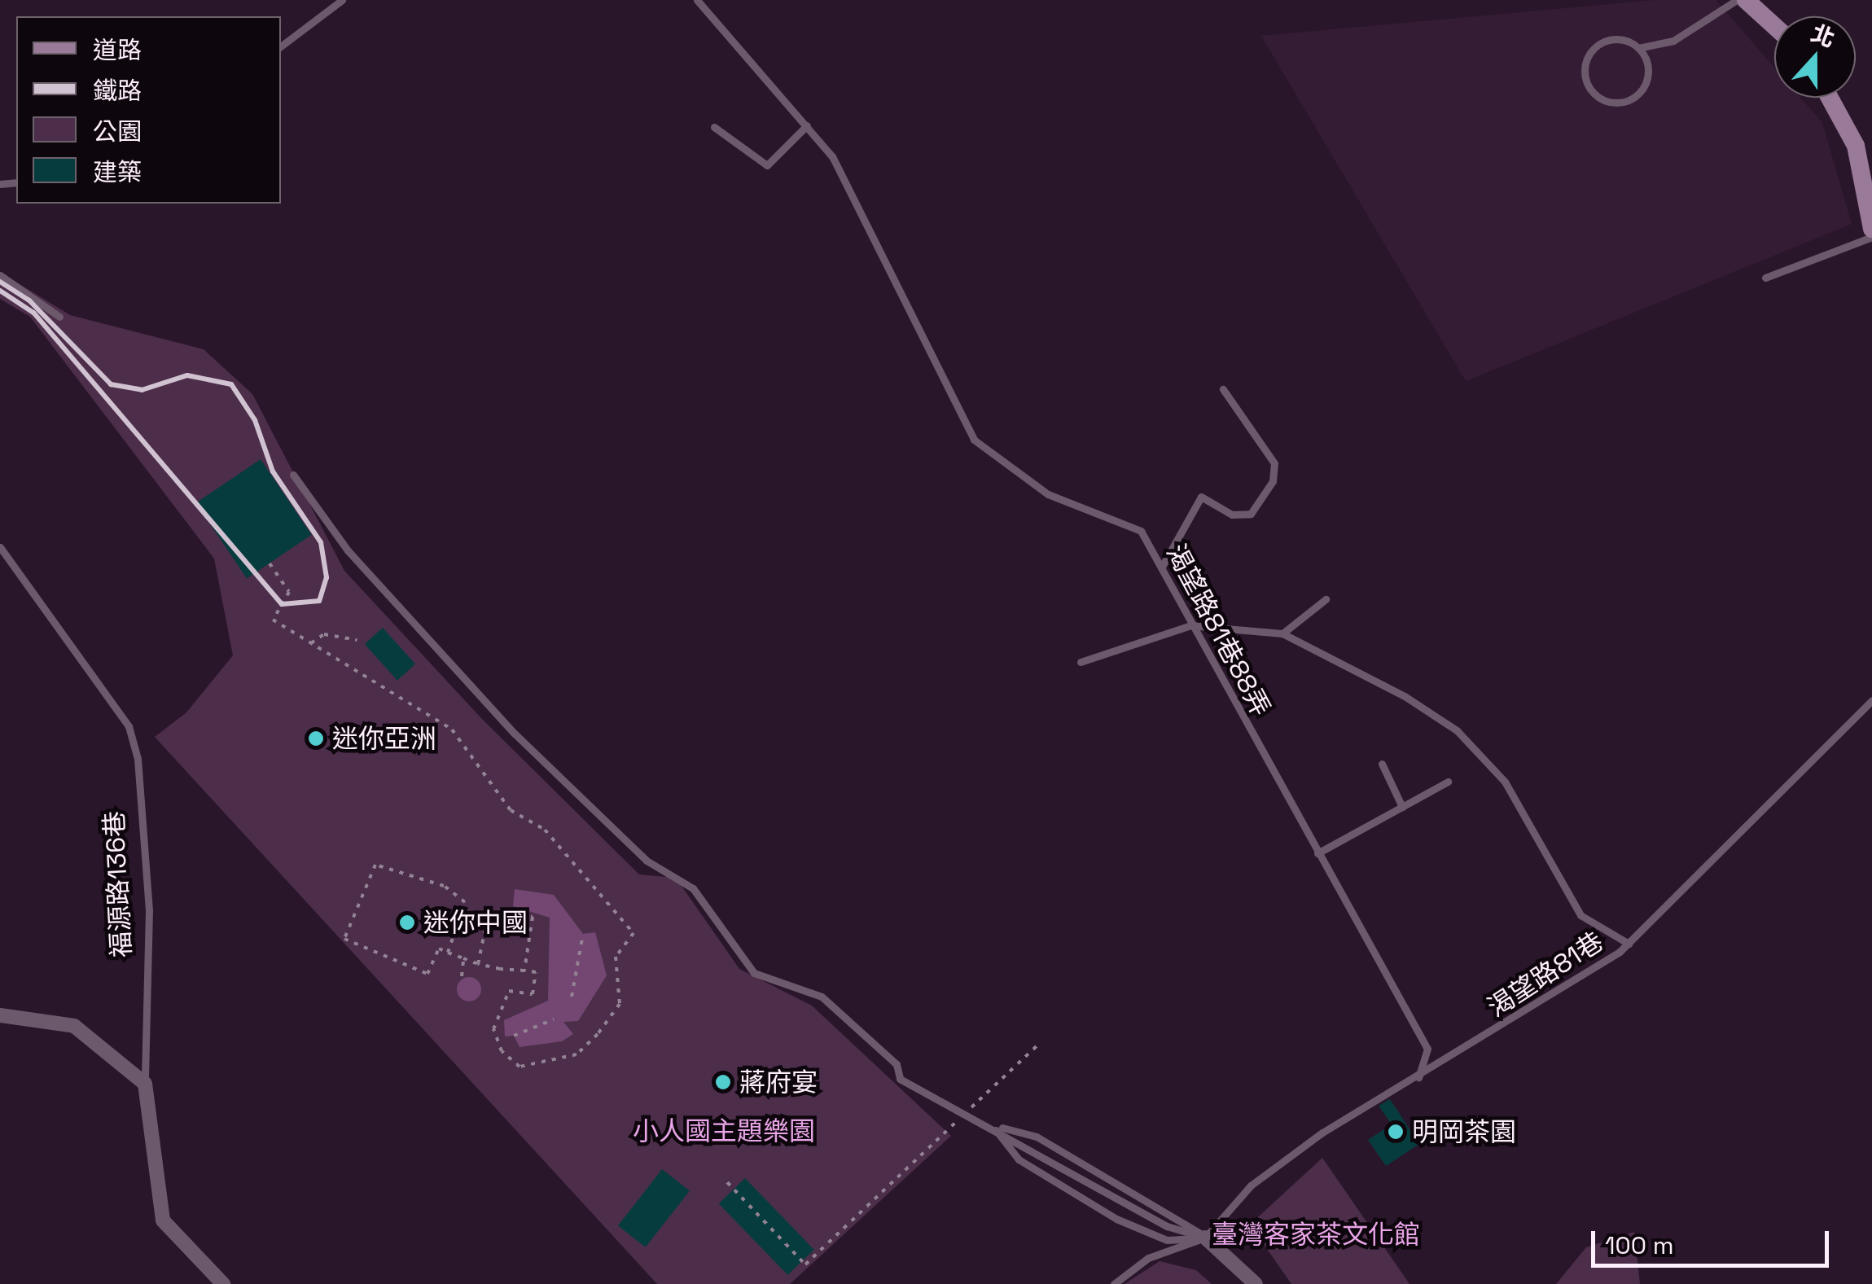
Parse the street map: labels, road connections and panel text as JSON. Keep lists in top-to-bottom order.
{
  "streets": {
    "street": ["福源路136巷"],
    "lane": ["渴望路81巷88弄", "渴望路81巷"]
  },
  "crossings": [
    ["渴望路81巷88弄", "渴望路81巷"]
  ],
  "parks": ["小人國主題樂園", "臺灣客家茶文化館"],
  "places": [
    "迷你亞洲",
    "迷你中國",
    "蔣府宴",
    "明岡茶園"
  ],
  "legend": [
    "道路",
    "鐵路",
    "公園",
    "建築"
  ],
  "scale_bar": "100 m",
  "north": "top"
}
